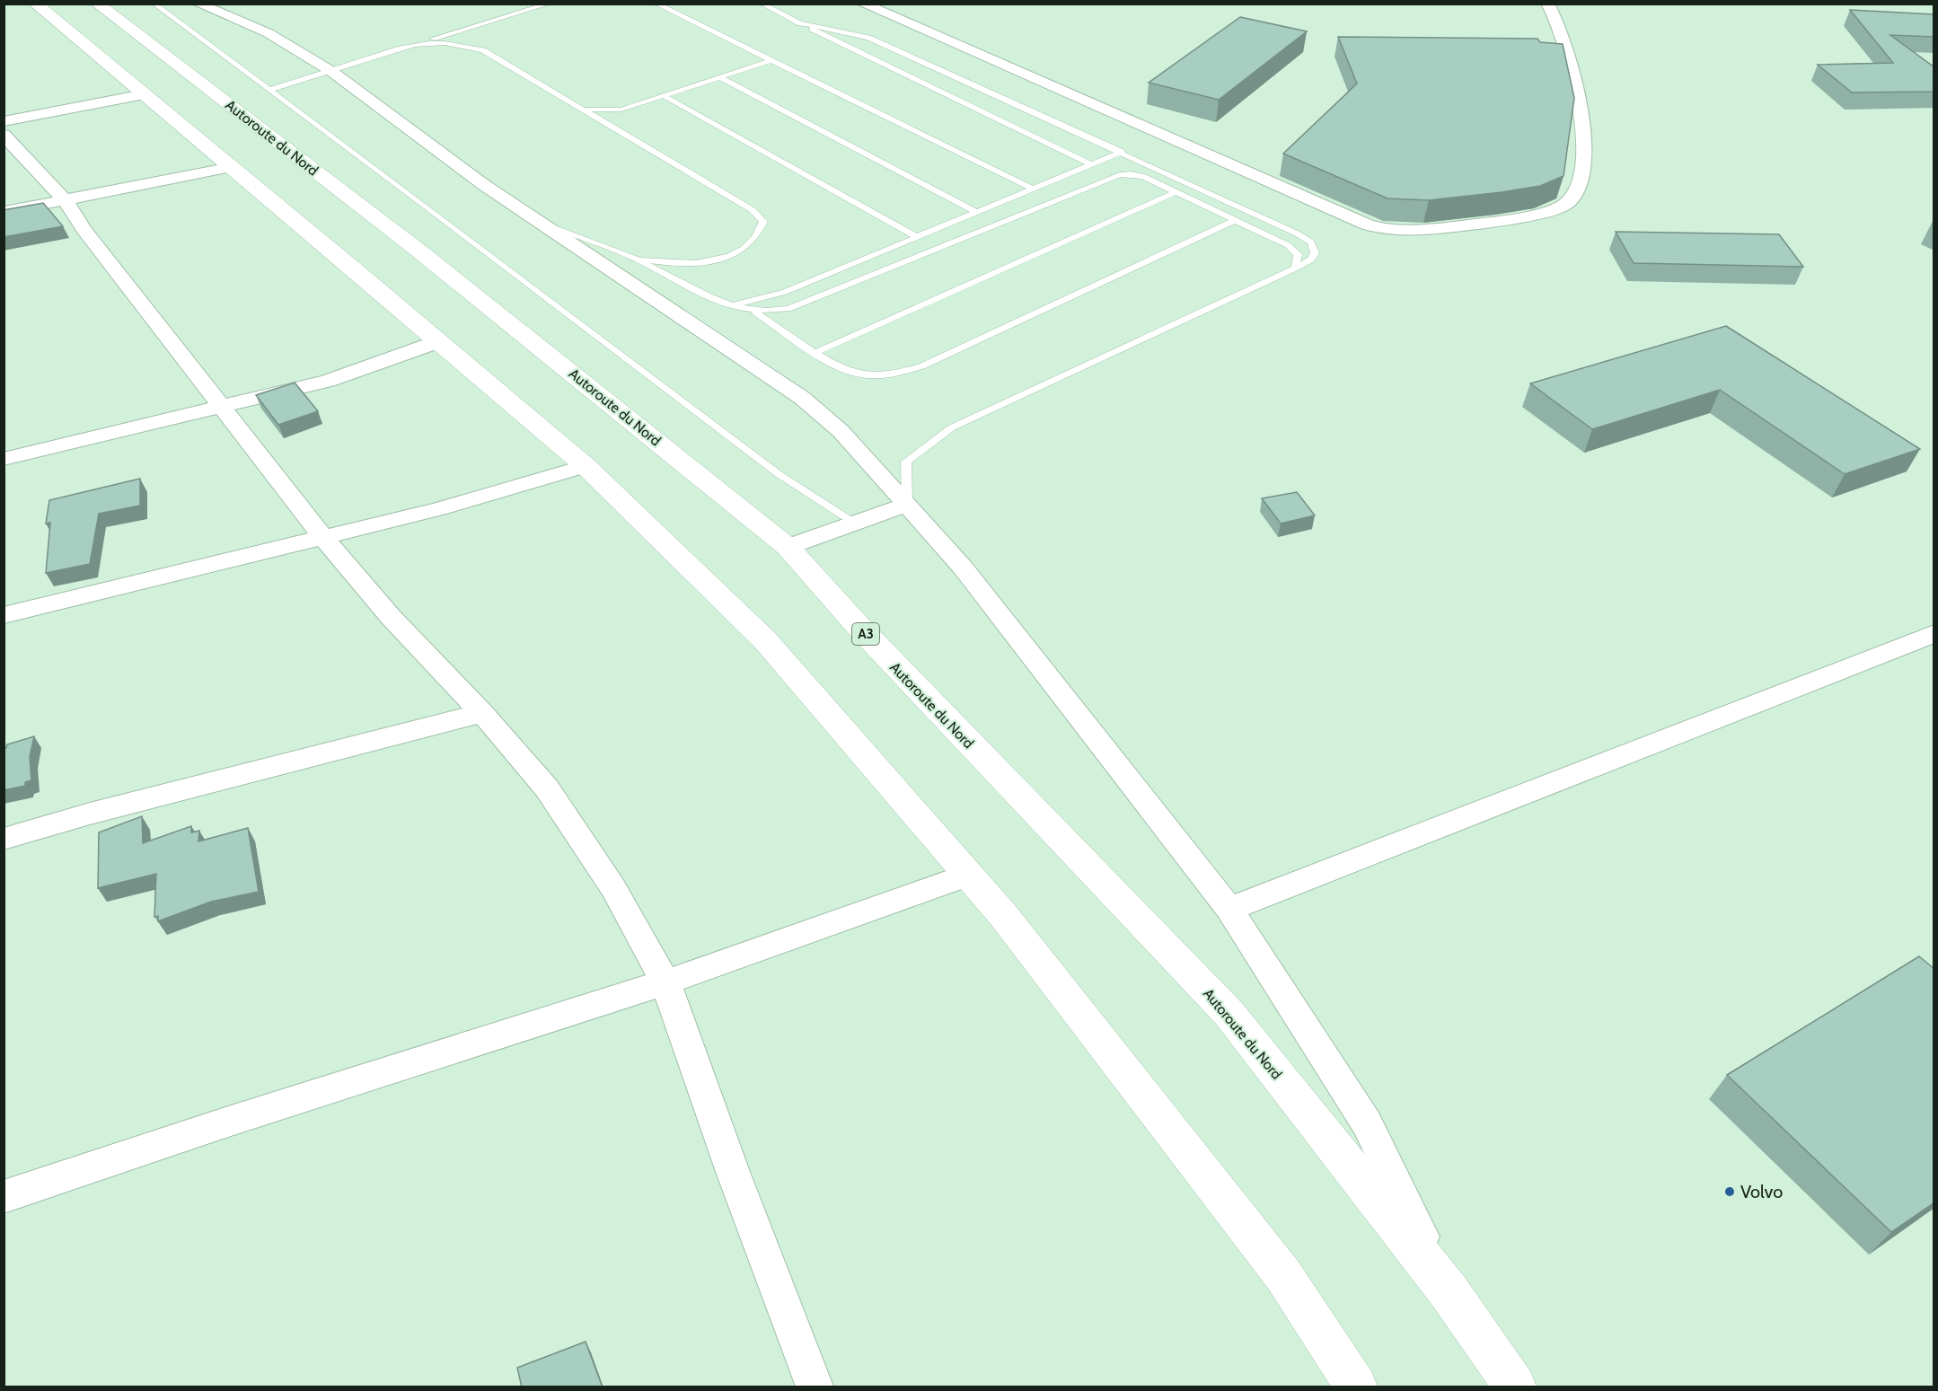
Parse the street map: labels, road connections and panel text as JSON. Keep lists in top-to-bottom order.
{
  "streets": {
    "highway": ["Autoroute du Nord", "A3"]
  },
  "places": ["Volvo"]
}
